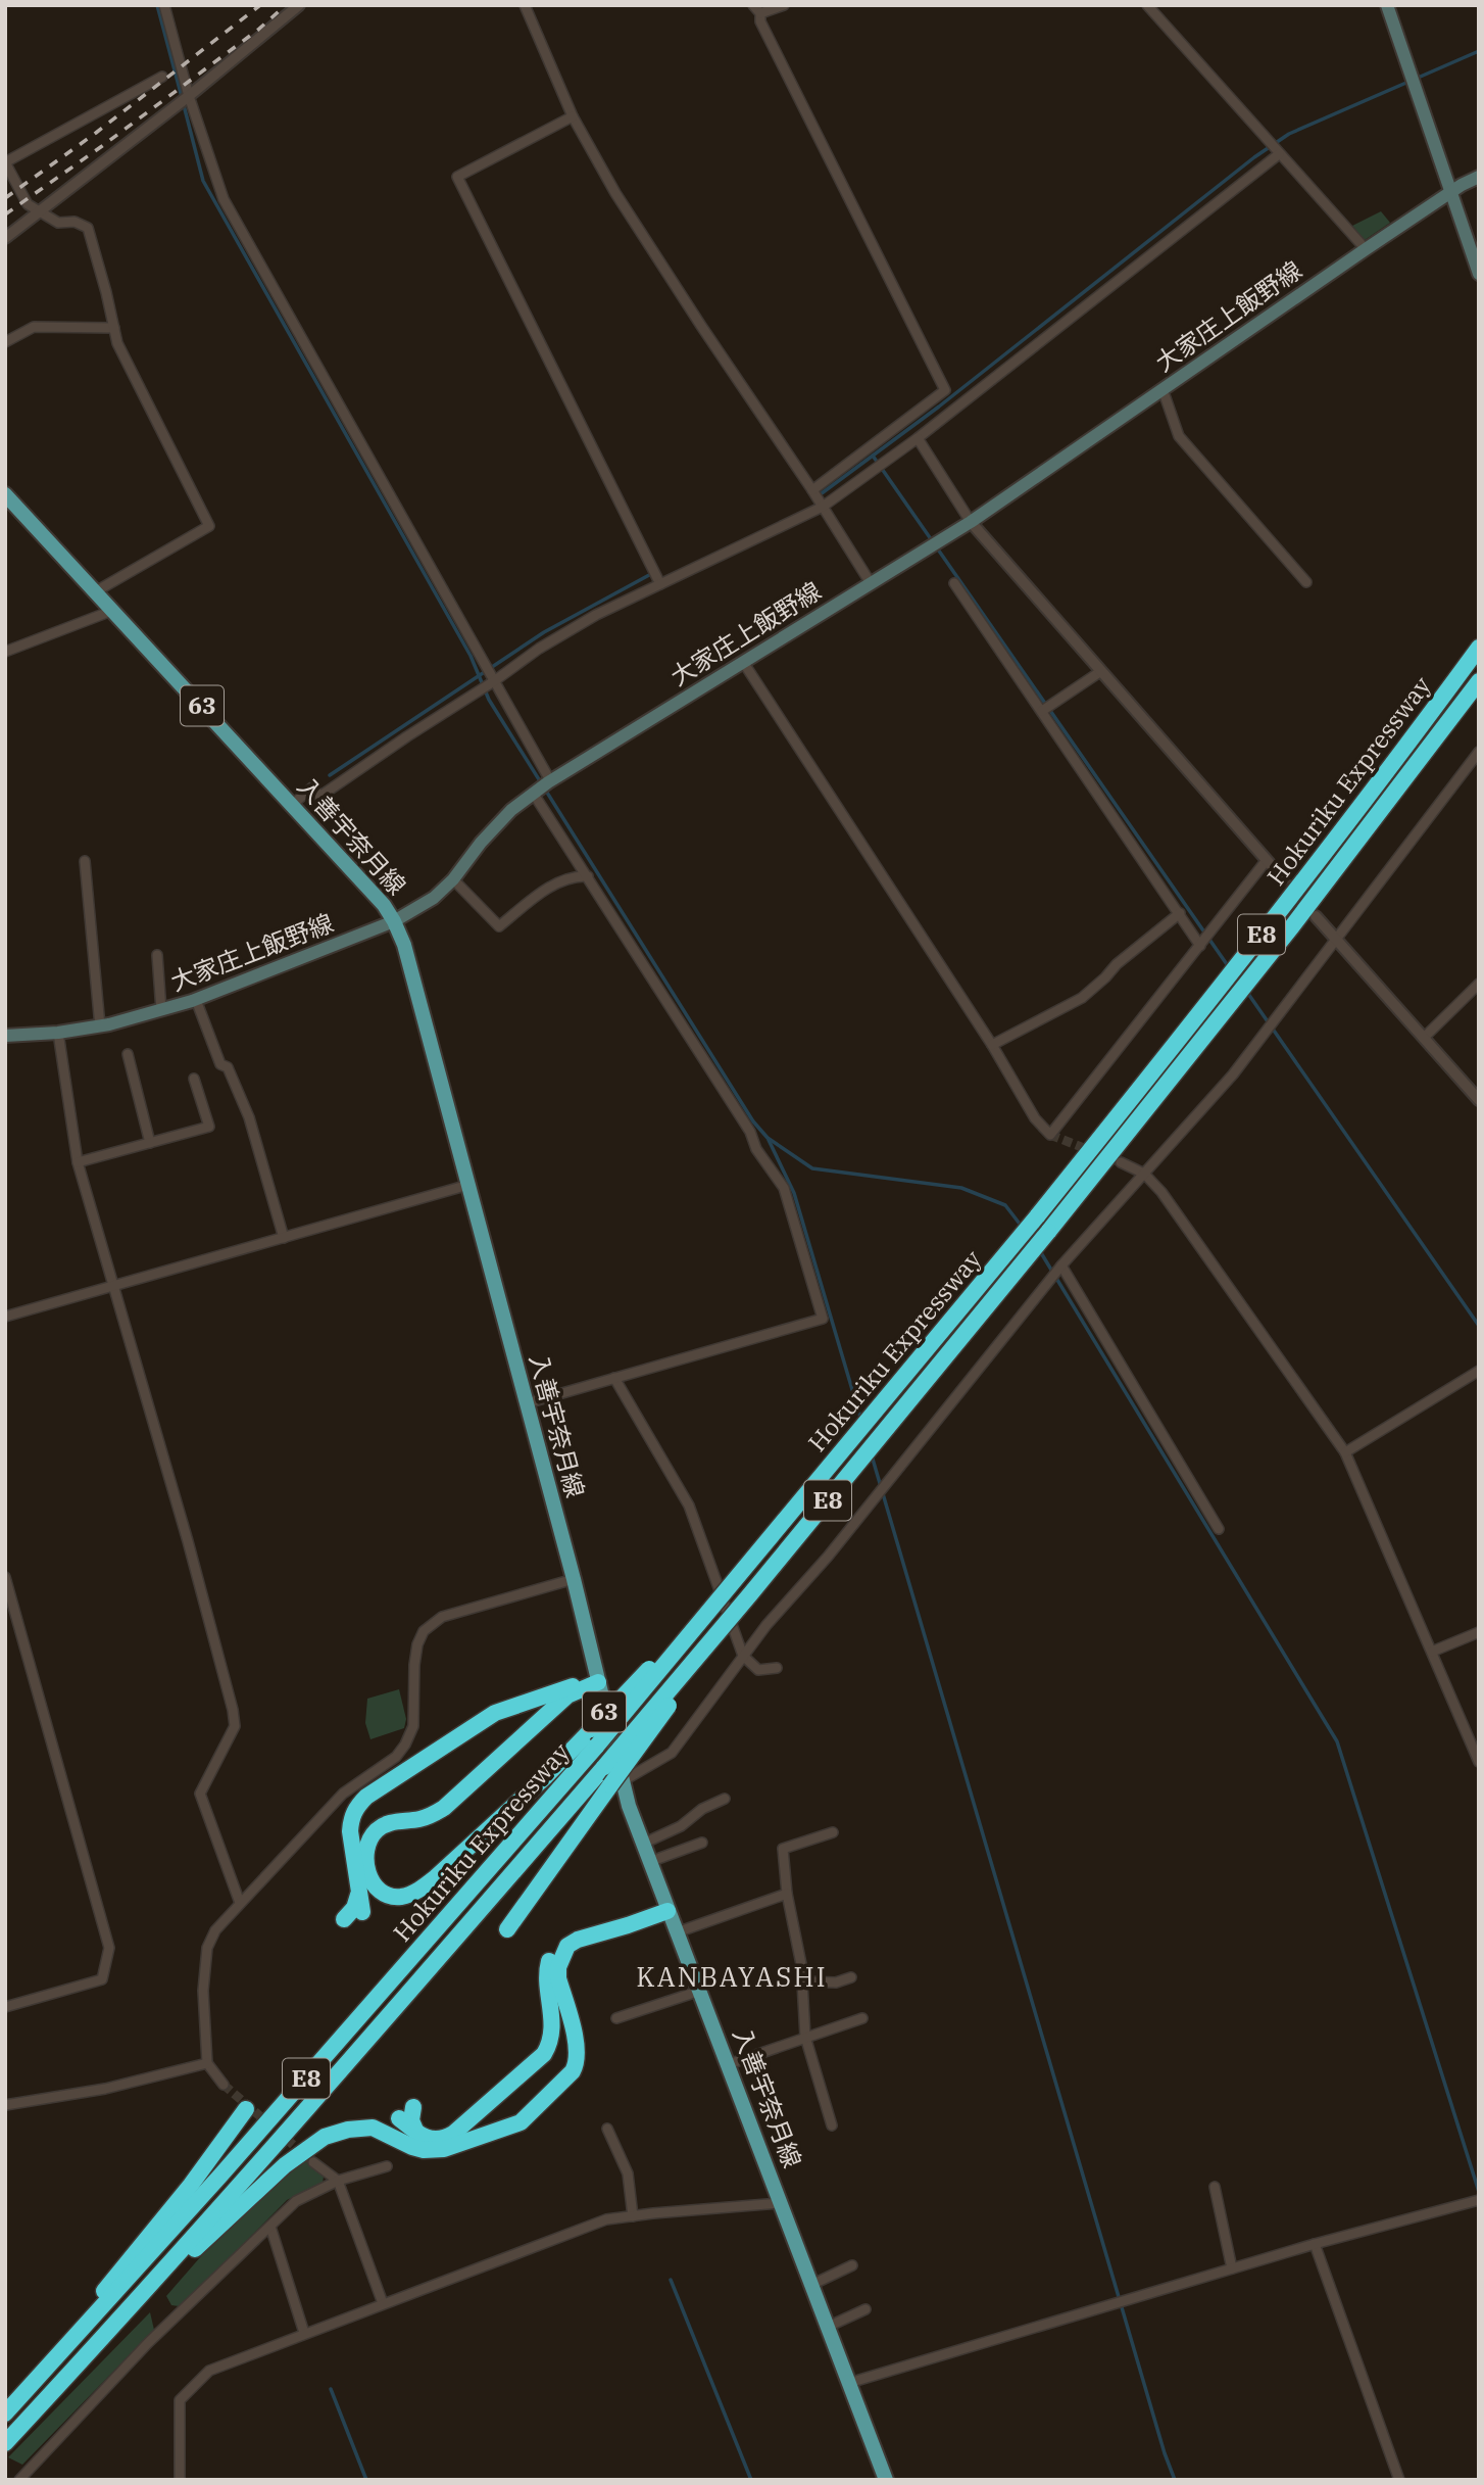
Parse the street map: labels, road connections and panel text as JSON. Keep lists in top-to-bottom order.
{
  "streets": {
    "highway": ["Hokuriku Expressway", "E8"],
    "main road": ["大家庄上飯野線", "63", "入善宇奈月線"]
  },
  "crossings": [
    ["大家庄上飯野線", "入善宇奈月線"]
  ],
  "districts": ["KANBAYASHI"]
}
